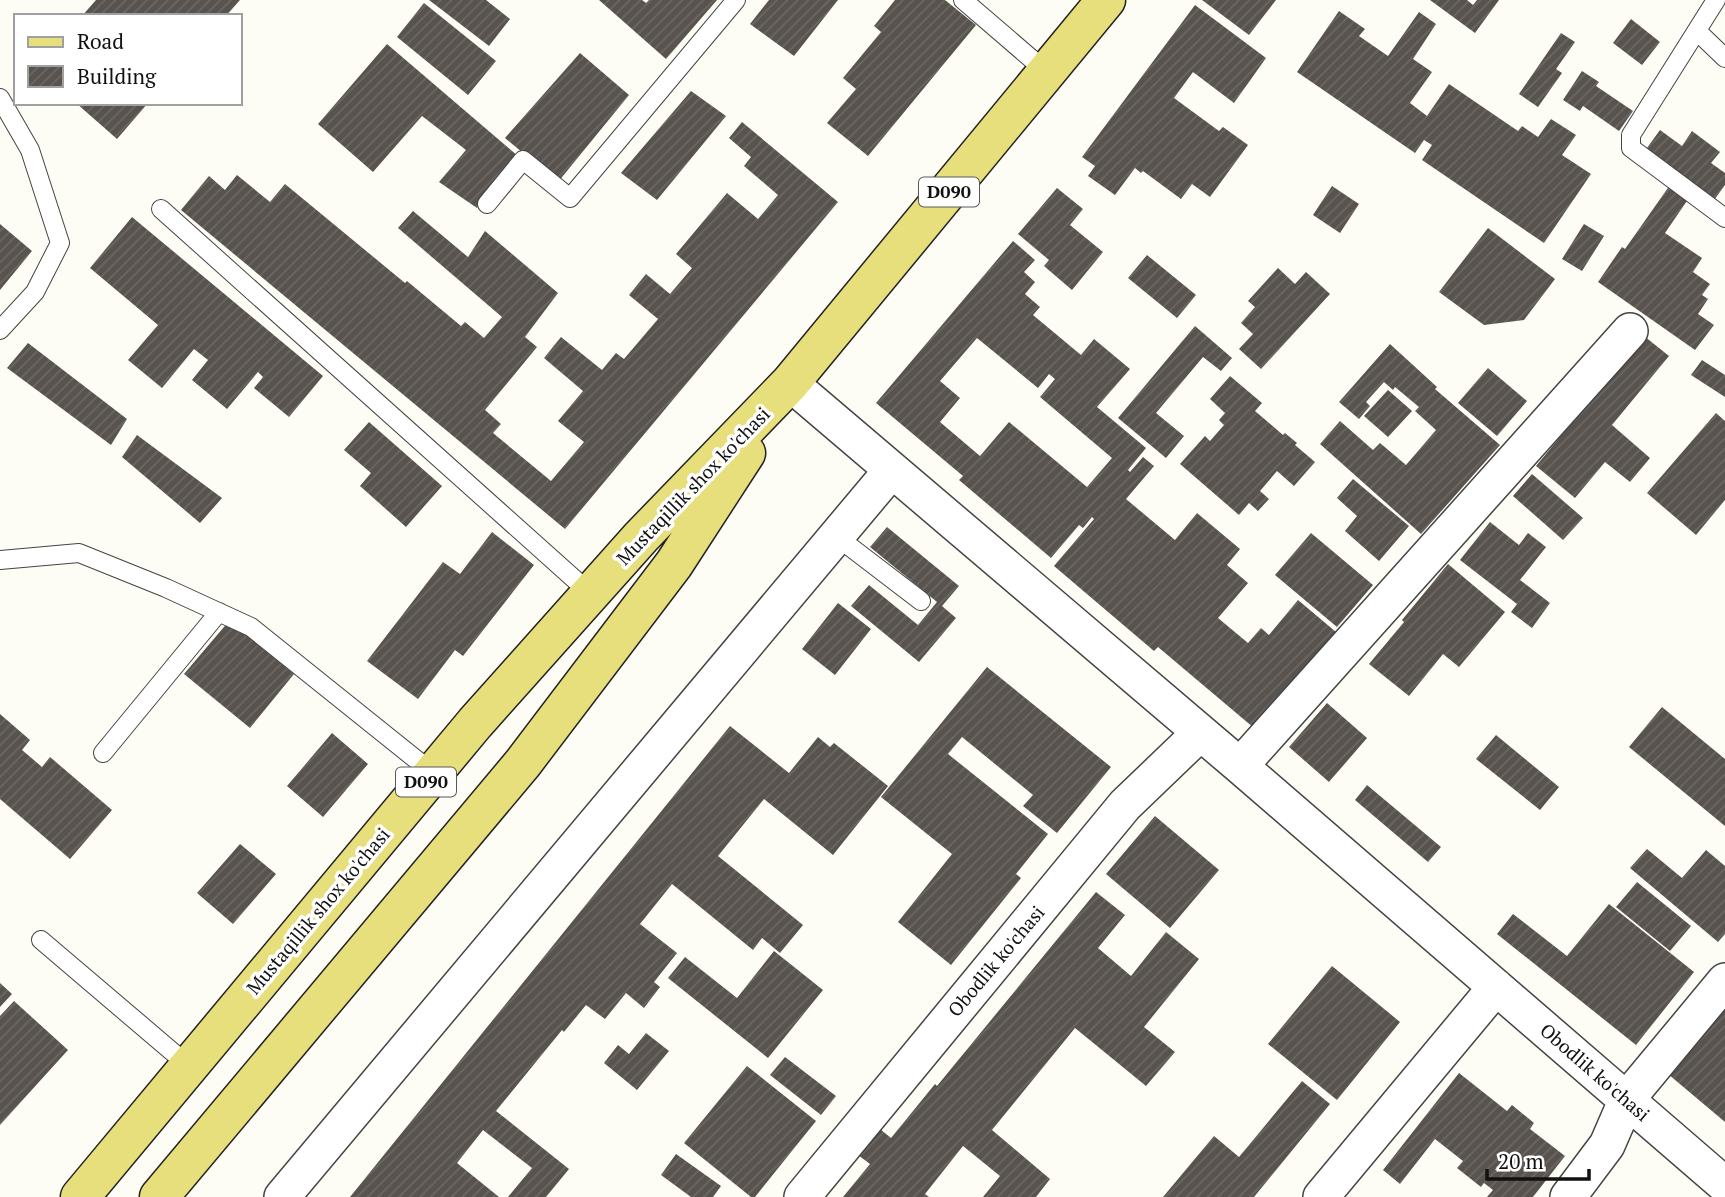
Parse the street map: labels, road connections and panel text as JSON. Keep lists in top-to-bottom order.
{
  "streets": {
    "main road": ["D090", "Mustaqillik shox ko'chasi"],
    "street": ["Obodlik ko'chasi"]
  },
  "crossings": [
    ["Mustaqillik shox ko'chasi", "Obodlik ko'chasi"]
  ],
  "legend": ["Road", "Building"],
  "scale_bar": "20 m"
}
